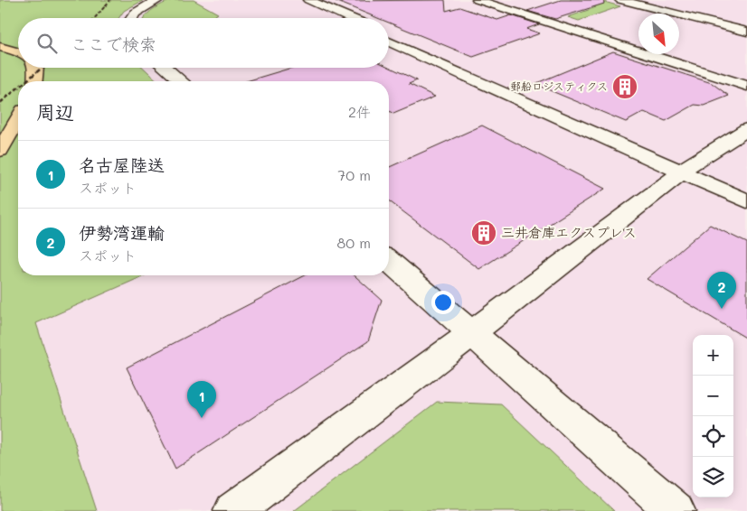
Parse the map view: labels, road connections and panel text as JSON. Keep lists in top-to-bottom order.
{
  "places": {
    "building": ["郵船ロジスティクス", "三井倉庫エクスプレス"]
  },
  "north": "bottom right",
  "page": {
    "search": "ここで検索",
    "heading": ["周辺", "2件"],
    "list": [
      {
        "mark": "1",
        "name": "名古屋陸送",
        "note": "スポット",
        "value": "70 m"
      },
      {
        "mark": "2",
        "name": "伊勢湾運輸",
        "note": "スポット",
        "value": "80 m"
      }
    ],
    "pins": ["2", "1"],
    "map_buttons": ["+", "−"]
  }
}
